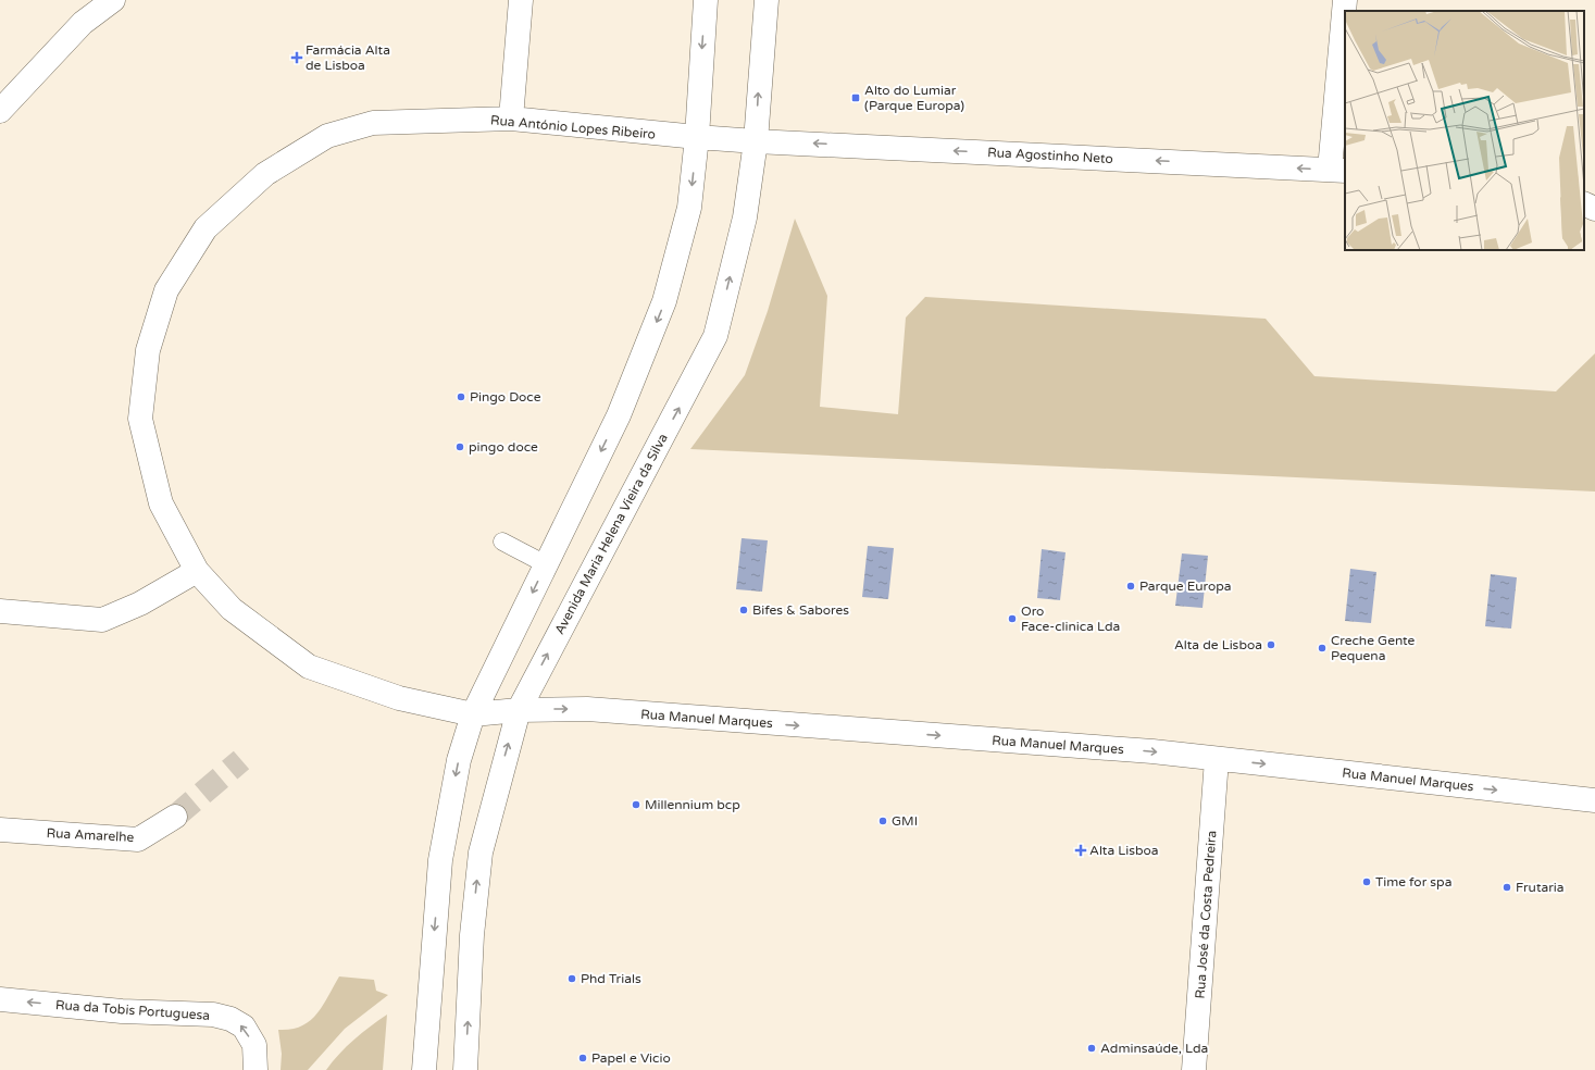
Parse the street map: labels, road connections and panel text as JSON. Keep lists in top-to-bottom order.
{
  "streets": {
    "street": [
      "Rua António Lopes Ribeiro",
      "Rua Agostinho Neto",
      "Avenida Maria Helena Vieira da Silva",
      "Rua Manuel Marques",
      "Rua Amarelhe",
      "Rua José da Costa Pedreira",
      "Rua da Tobis Portuguesa"
    ]
  },
  "crossings": [
    ["Rua António Lopes Ribeiro", "Rua Agostinho Neto"],
    ["Rua António Lopes Ribeiro", "Avenida Maria Helena Vieira da Silva"],
    ["Rua António Lopes Ribeiro", "Rua Manuel Marques"],
    ["Rua Agostinho Neto", "Avenida Maria Helena Vieira da Silva"],
    ["Avenida Maria Helena Vieira da Silva", "Rua Manuel Marques"],
    ["Rua Manuel Marques", "Rua José da Costa Pedreira"]
  ],
  "one_way": ["Rua Agostinho Neto", "Rua Manuel Marques", "Rua da Tobis Portuguesa"],
  "places": {
    "health": ["Farmácia Alta de Lisboa", "Alta Lisboa"],
    "transit": ["Alto do Lumiar (Parque Europa)"],
    "other": [
      "Pingo Doce",
      "pingo doce",
      "Parque Europa",
      "Bifes & Sabores",
      "Oro Face-clinica Lda",
      "Alta de Lisboa",
      "Creche Gente Pequena",
      "Millennium bcp",
      "GMI",
      "Time for spa",
      "Frutaria",
      "Phd Trials",
      "Adminsaúde, Lda",
      "Papel e Vicio"
    ]
  }
}
